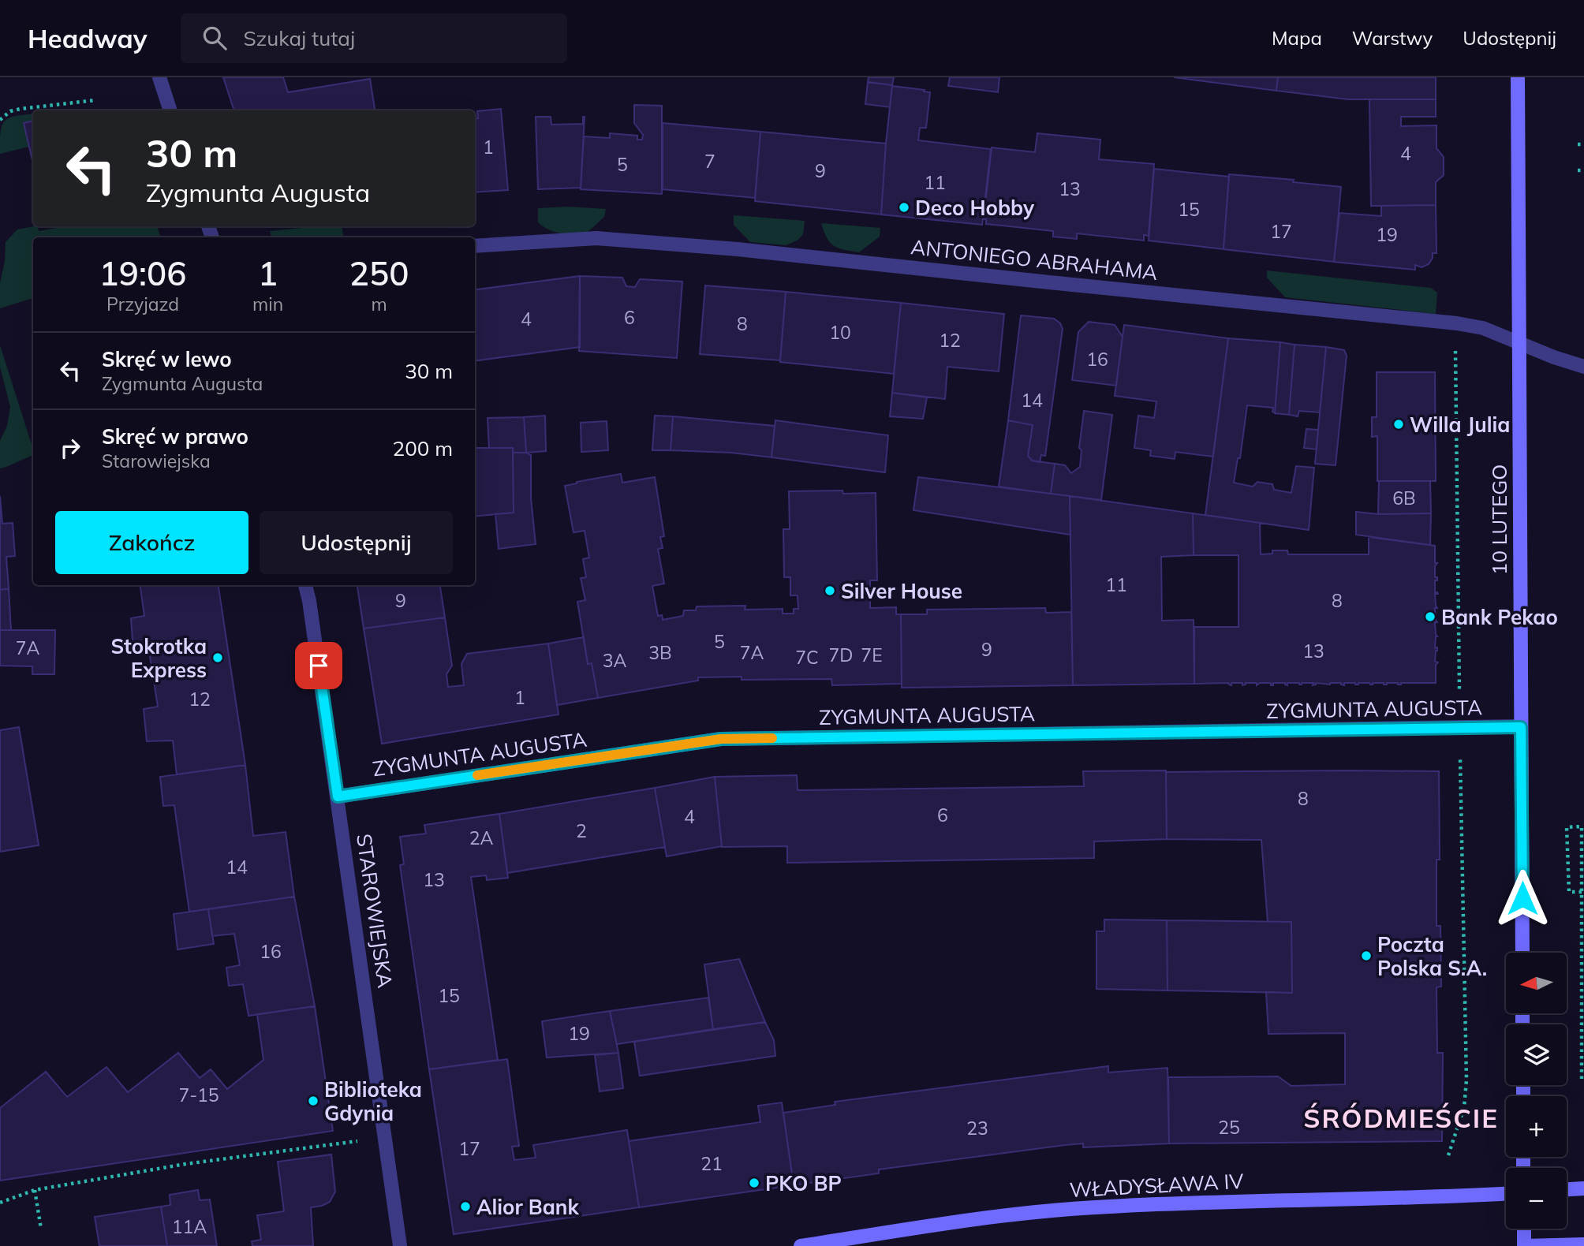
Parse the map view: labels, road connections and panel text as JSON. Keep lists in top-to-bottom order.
{
  "streets": {
    "street": [
      "ANTONIEGO ABRAHAMA",
      "10 LUTEGO",
      "ZYGMUNTA AUGUSTA",
      "STAROWIEJSKA",
      "WŁADYSŁAWA IV"
    ]
  },
  "crossings": [
    ["ANTONIEGO ABRAHAMA", "10 LUTEGO"],
    ["10 LUTEGO", "ZYGMUNTA AUGUSTA"],
    ["ZYGMUNTA AUGUSTA", "STAROWIEJSKA"]
  ],
  "districts": ["ŚRÓDMIEŚCIE"],
  "places": [
    "Deco Hobby",
    "Willa Julia",
    "Silver House",
    "Bank Pekao",
    "Stokrotka Express",
    "Poczta Polska S.A.",
    "Biblioteka Gdynia",
    "PKO BP",
    "Alior Bank"
  ],
  "house_numbers": [
    "1",
    "4",
    "7",
    "5",
    "9",
    "11",
    "13",
    "15",
    "17",
    "19",
    "6",
    "4",
    "8",
    "10",
    "12",
    "16",
    "14",
    "6B",
    "11",
    "9",
    "8",
    "5",
    "7A",
    "9",
    "13",
    "3B",
    "7A",
    "7D",
    "7E",
    "7C",
    "3A",
    "1",
    "12",
    "8",
    "6",
    "4",
    "2",
    "2A",
    "14",
    "13",
    "16",
    "15",
    "19",
    "7-15",
    "25",
    "23",
    "17",
    "21",
    "11A"
  ],
  "north": "left",
  "page": {
    "header": "Headway",
    "search": "Szukaj tutaj",
    "nav": ["Mapa", "Warstwy", "Udostępnij"],
    "turn": ["30 m", "Zygmunta Augusta"],
    "eta": [
      "19:06",
      "Przyjazd",
      "1",
      "min",
      "250",
      "m"
    ],
    "list": [
      {
        "name": "Skręć w lewo",
        "note": "Zygmunta Augusta",
        "value": "30 m"
      },
      {
        "name": "Skręć w prawo",
        "note": "Starowiejska",
        "value": "200 m"
      }
    ],
    "buttons": ["Zakończ", "Udostępnij"],
    "map_buttons": ["+", "−"]
  }
}
